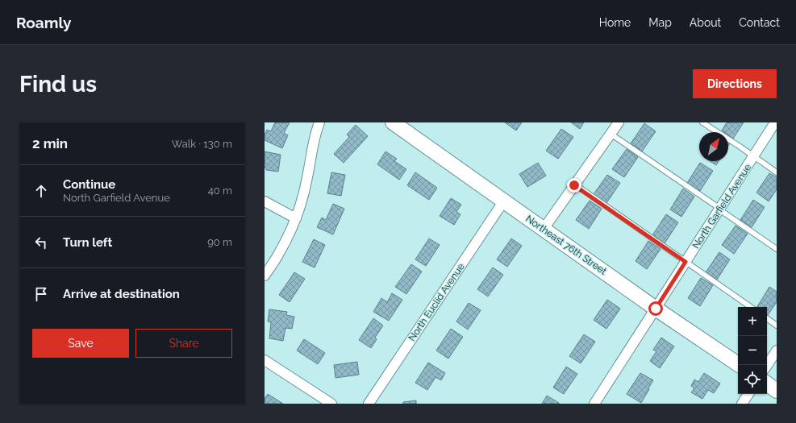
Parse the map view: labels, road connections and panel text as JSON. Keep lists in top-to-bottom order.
{
  "streets": {
    "street": ["North Garfield Avenue", "Northeast 76th Street", "North Euclid Avenue"]
  },
  "crossings": [
    ["North Garfield Avenue", "Northeast 76th Street"],
    ["Northeast 76th Street", "North Euclid Avenue"]
  ],
  "north": "top right",
  "page": {
    "header": "Roamly",
    "nav": [
      "Home",
      "Map",
      "About",
      "Contact"
    ],
    "buttons": [
      "Directions",
      ["Save", "Share"]
    ],
    "title": "Find us",
    "heading": ["2 min", "Walk · 130 m"],
    "list": [
      ["Continue", "North Garfield Avenue", "40 m"],
      ["Turn left", "90 m"],
      "Arrive at destination"
    ],
    "map_buttons": ["+", "−"]
  }
}
